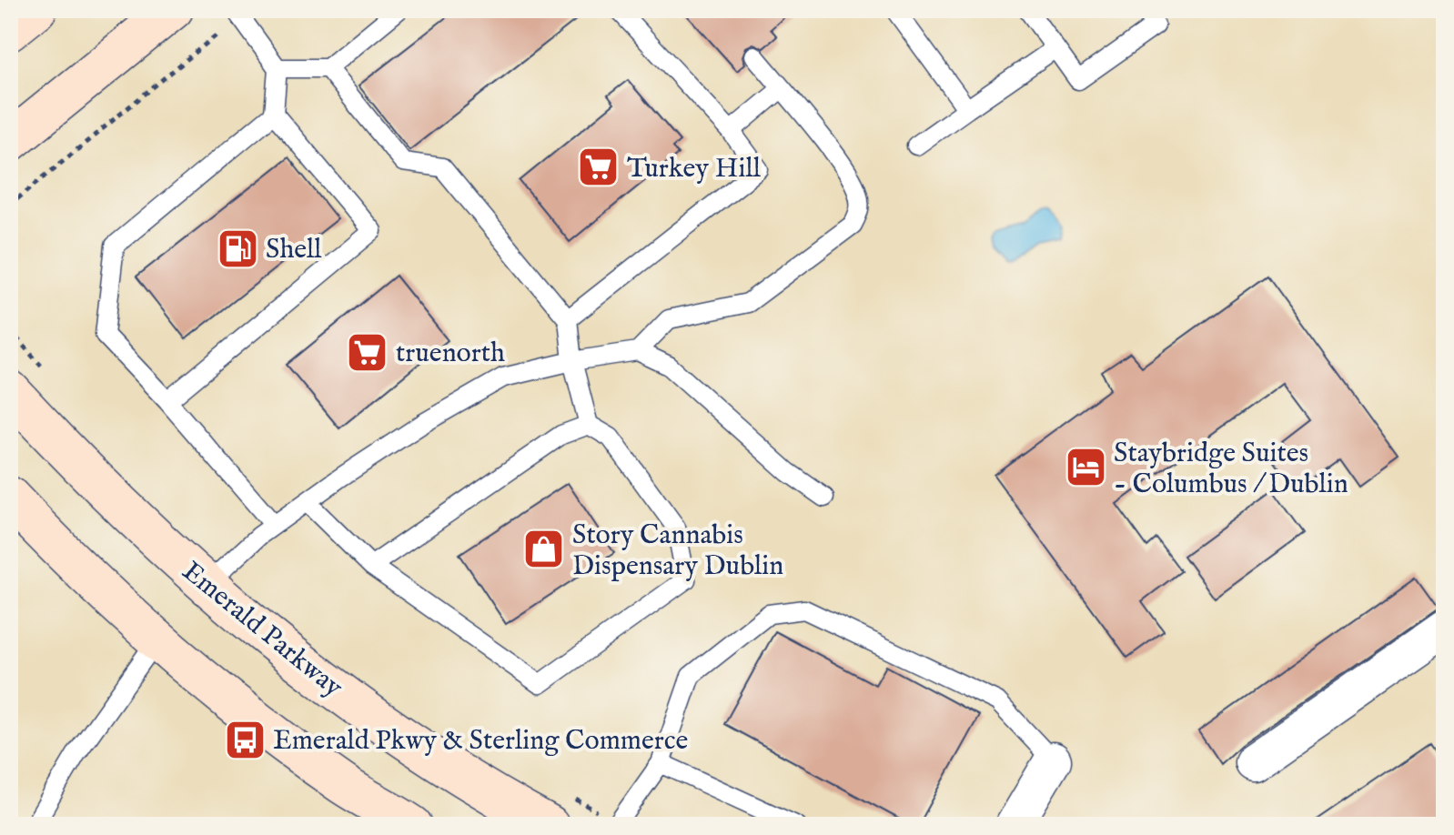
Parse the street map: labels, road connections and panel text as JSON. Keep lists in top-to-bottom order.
{
  "streets": {
    "main road": ["Emerald Parkway"]
  },
  "places": {
    "supermarket": ["Turkey Hill", "truenorth"],
    "fuel station": ["Shell"],
    "hotel": ["Staybridge Suites - Columbus / Dublin"],
    "shop": ["Story Cannabis Dispensary Dublin"],
    "bus stop": ["Emerald Pkwy & Sterling Commerce"]
  }
}
